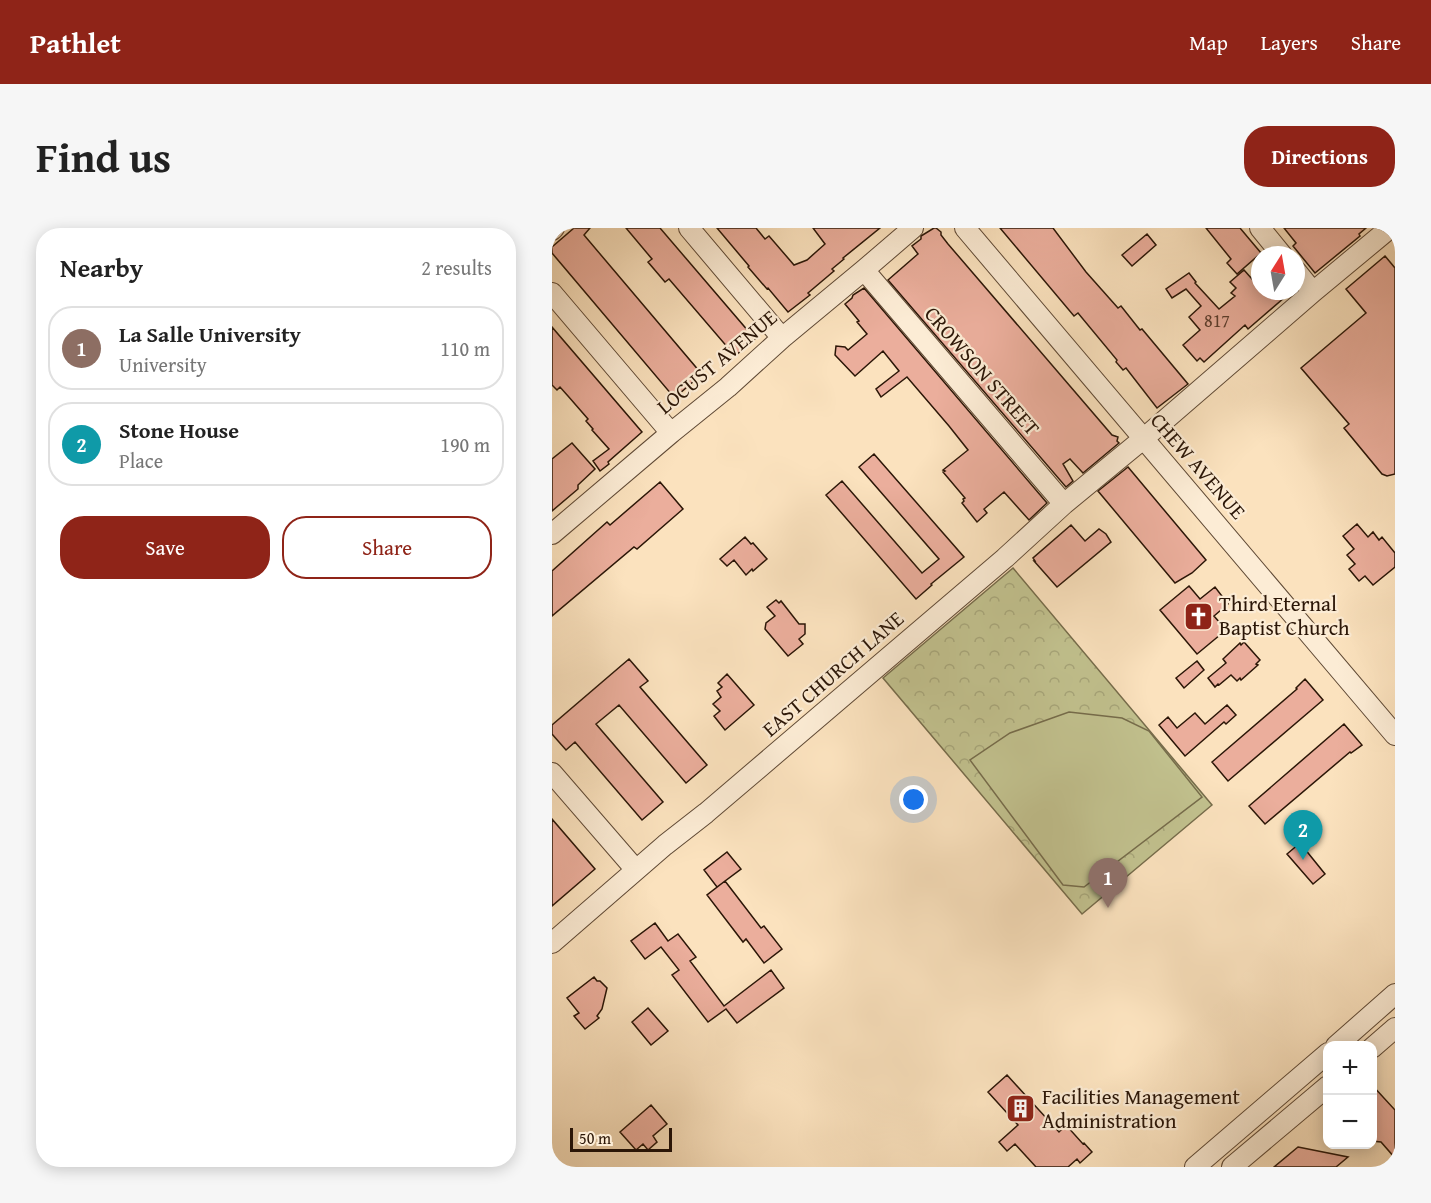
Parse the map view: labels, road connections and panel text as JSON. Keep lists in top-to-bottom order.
{
  "streets": {
    "street": [
      "LOCUST AVENUE",
      "CROWSON STREET",
      "CHEW AVENUE",
      "EAST CHURCH LANE"
    ]
  },
  "crossings": [
    ["LOCUST AVENUE", "CROWSON STREET"],
    ["CROWSON STREET", "EAST CHURCH LANE"],
    ["CHEW AVENUE", "EAST CHURCH LANE"]
  ],
  "places": {
    "church": ["Third Eternal Baptist Church"],
    "building": ["Facilities Management Administration"]
  },
  "house_numbers": ["817"],
  "scale_bar": "50 m",
  "north": "top",
  "page": {
    "header": "Pathlet",
    "nav": ["Map", "Layers", "Share"],
    "title": "Find us",
    "buttons": [
      "Directions",
      ["Save", "Share"]
    ],
    "heading": ["Nearby", "2 results"],
    "list": [
      {
        "mark": "1",
        "name": "La Salle University",
        "note": "University",
        "value": "110 m"
      },
      {
        "mark": "2",
        "name": "Stone House",
        "note": "Place",
        "value": "190 m"
      }
    ],
    "pins": ["2", "1"],
    "map_buttons": ["+", "−"],
    "scale": "50 m"
  }
}
